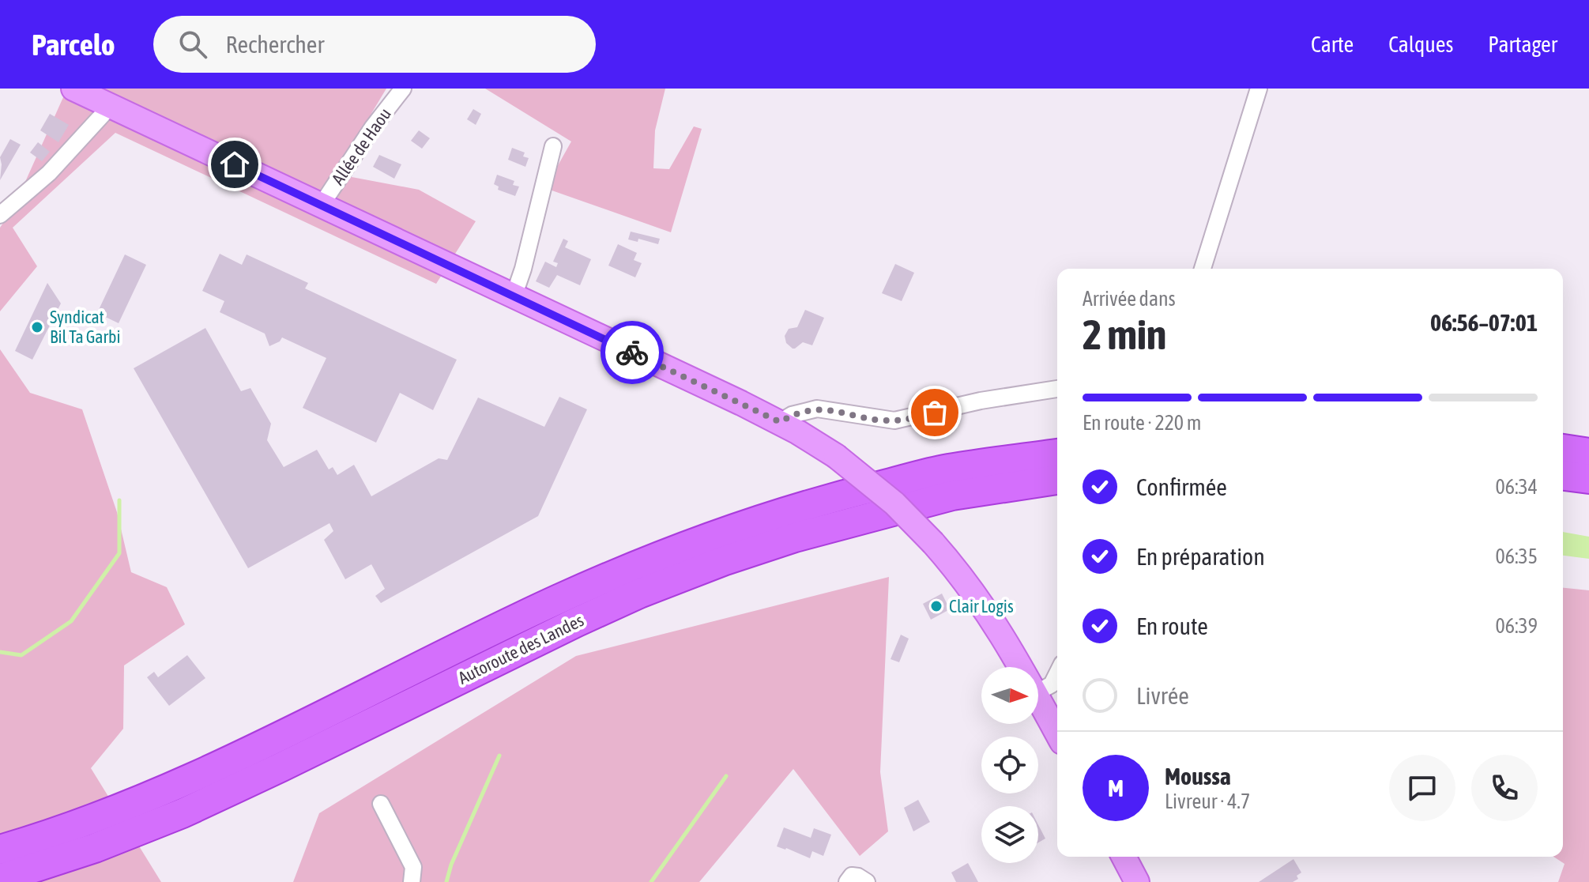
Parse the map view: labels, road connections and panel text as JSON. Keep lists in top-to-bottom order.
{
  "streets": {
    "highway": ["Autoroute des Landes"],
    "street": ["Allée de Haou"]
  },
  "places": ["Syndicat Bil Ta Garbi", "Clair Logis"],
  "north": "right",
  "page": {
    "header": "Parcelo",
    "search": "Rechercher",
    "nav": ["Carte", "Calques", "Partager"],
    "heading": ["2 min", "Arrivée dans", "06:56–07:01"],
    "panel": ["Moussa", "Livreur · 4.7"],
    "bar": "En route · 220 m",
    "list": [
      ["Confirmée", "06:34"],
      ["En préparation", "06:35"],
      ["En route", "06:39"],
      "Livrée"
    ],
    "round": "M"
  }
}
